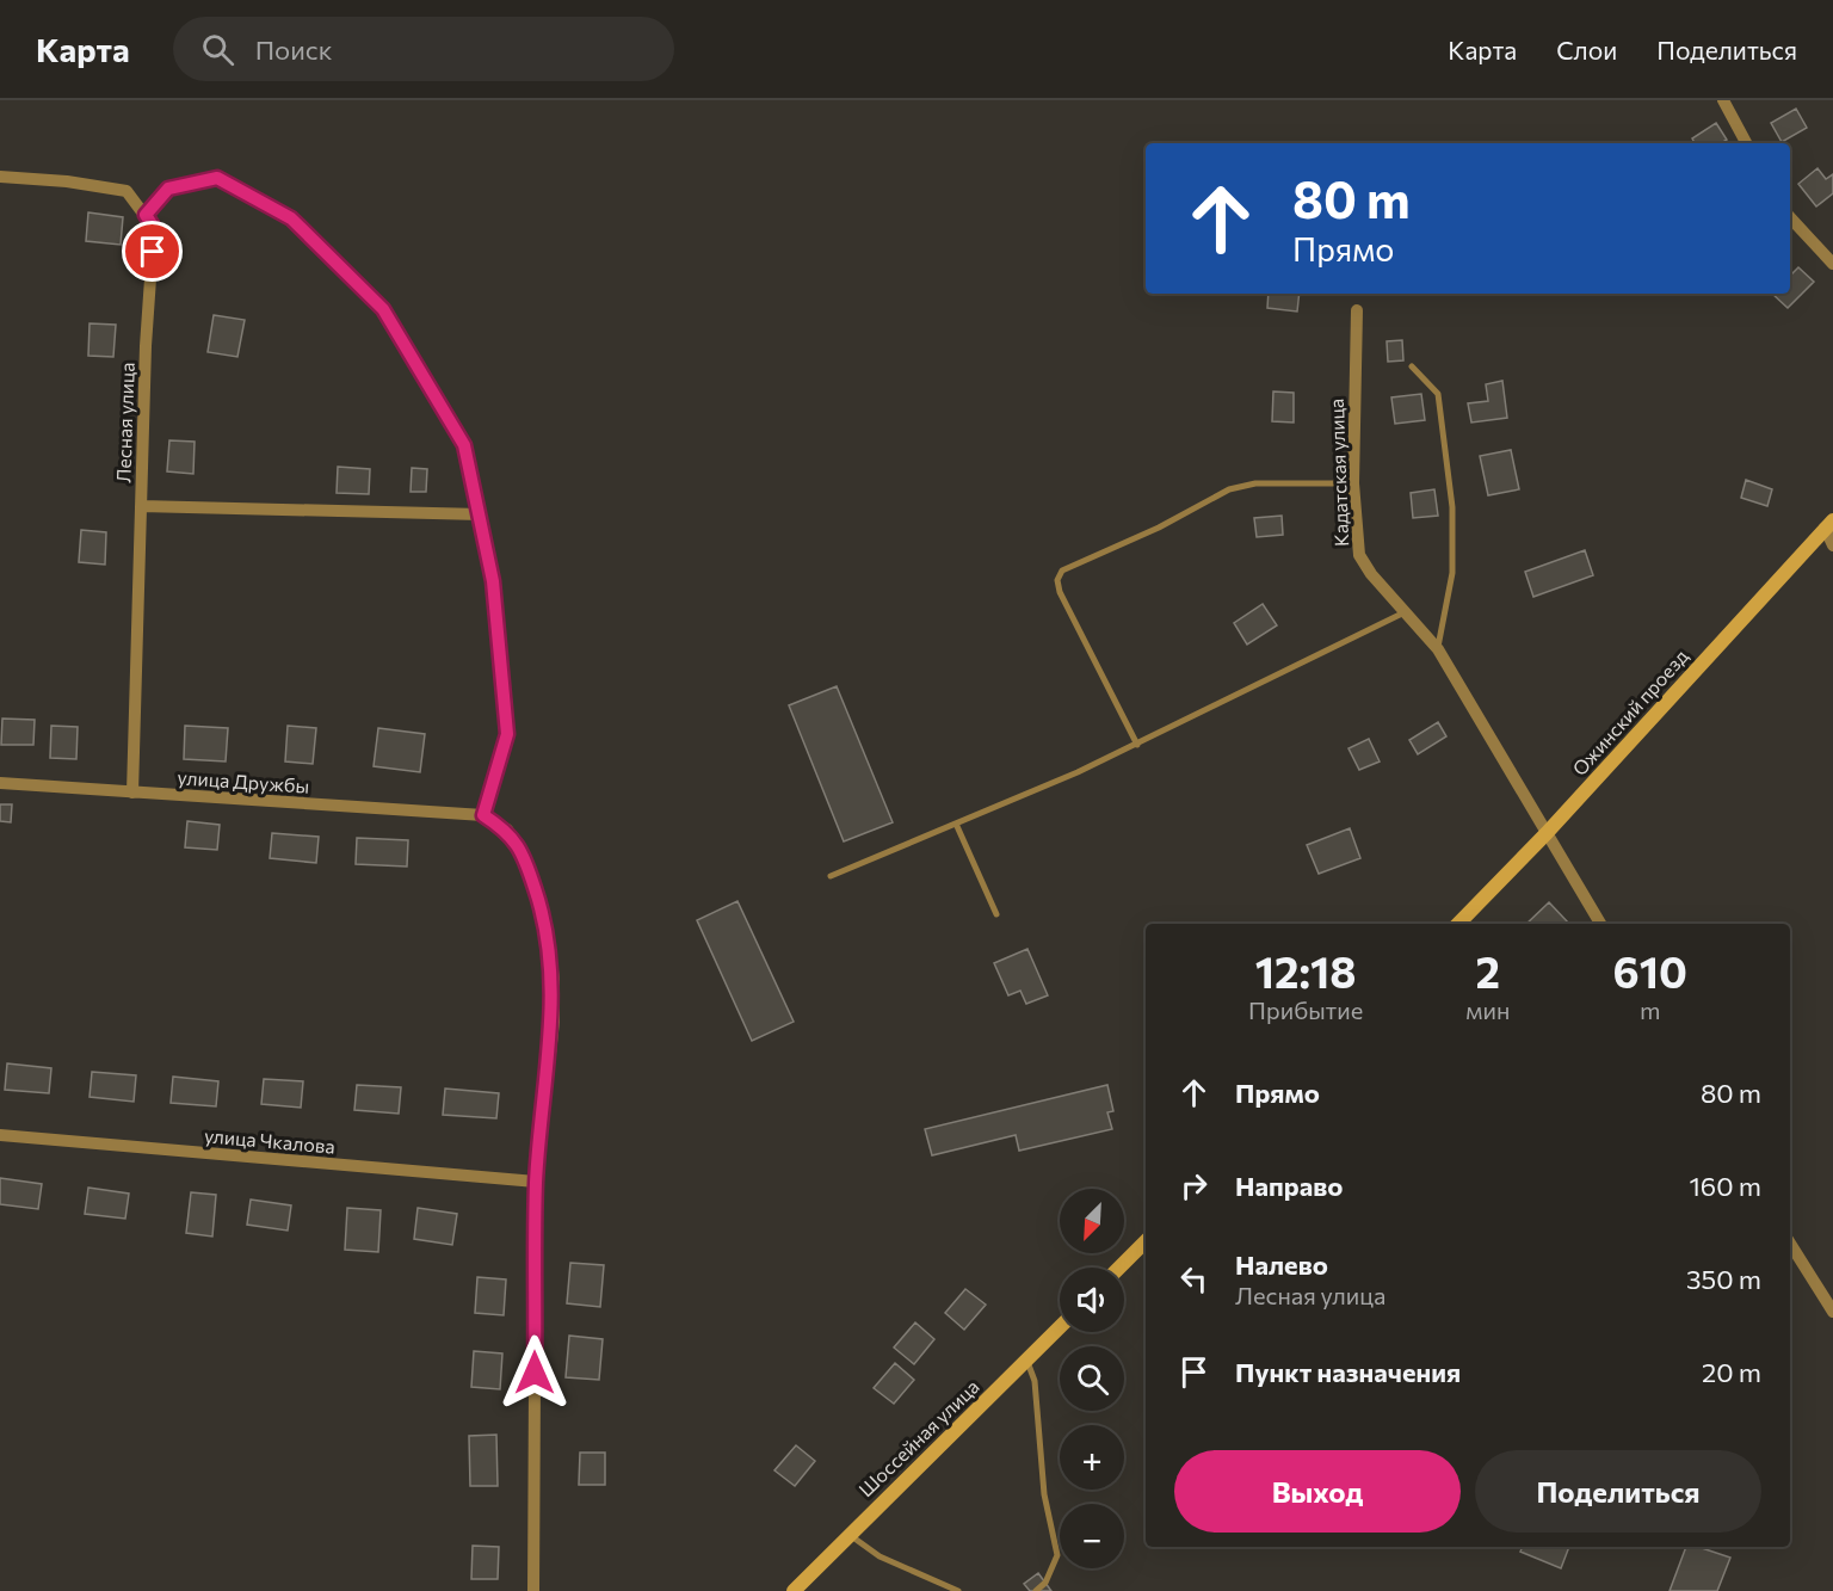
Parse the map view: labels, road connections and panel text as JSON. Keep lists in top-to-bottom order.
{
  "streets": {
    "main road": ["Ожинский проезд", "Шоссейная улица"],
    "street": [
      "Лесная улица",
      "Кадатская улица",
      "улица Дружбы",
      "улица Чкалова"
    ]
  },
  "crossings": [
    ["Лесная улица", "улица Дружбы"],
    ["Кадатская улица", "Ожинский проезд"]
  ],
  "north": "bottom left",
  "page": {
    "header": "Карта",
    "search": "Поиск",
    "nav": ["Карта", "Слои", "Поделиться"],
    "turn": ["80 m", "Прямо"],
    "eta": [
      "12:18",
      "Прибытие",
      "2",
      "мин",
      "610",
      "m"
    ],
    "list": [
      {
        "name": "Прямо",
        "value": "80 m"
      },
      {
        "name": "Направо",
        "value": "160 m"
      },
      {
        "name": "Налево",
        "note": "Лесная улица",
        "value": "350 m"
      },
      {
        "name": "Пункт назначения",
        "value": "20 m"
      }
    ],
    "map_buttons": ["+", "−"],
    "buttons": ["Выход", "Поделиться"]
  }
}
